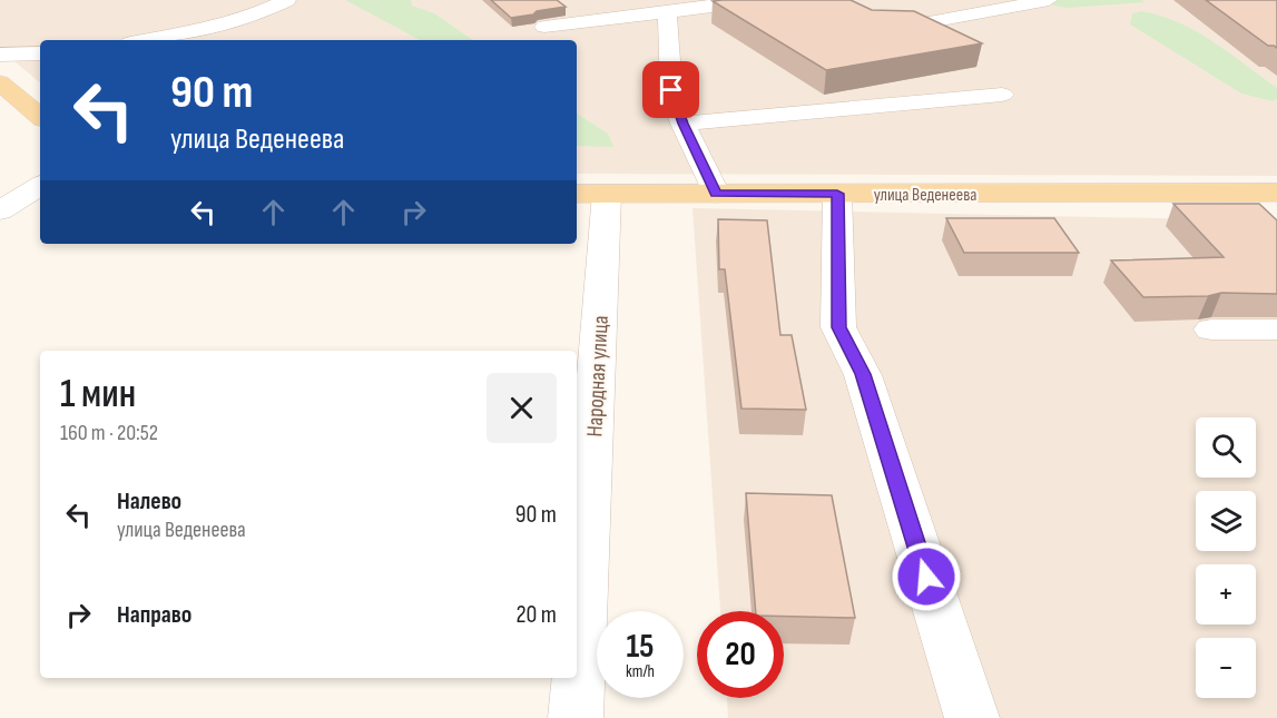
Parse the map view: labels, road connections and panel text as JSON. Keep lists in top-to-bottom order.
{
  "streets": {
    "main road": ["улица Веденеева"],
    "street": ["Народная улица"]
  },
  "crossings": [
    ["улица Веденеева", "Народная улица"]
  ],
  "page": {
    "turn": ["90 m", "улица Веденеева"],
    "heading": ["1 мин", "160 m · 20:52"],
    "map_buttons": ["+", "−"],
    "list": [
      {
        "name": "Налево",
        "note": "улица Веденеева",
        "value": "90 m"
      },
      {
        "name": "Направо",
        "value": "20 m"
      }
    ],
    "speed": "15 km/h",
    "limit": "20"
  }
}
